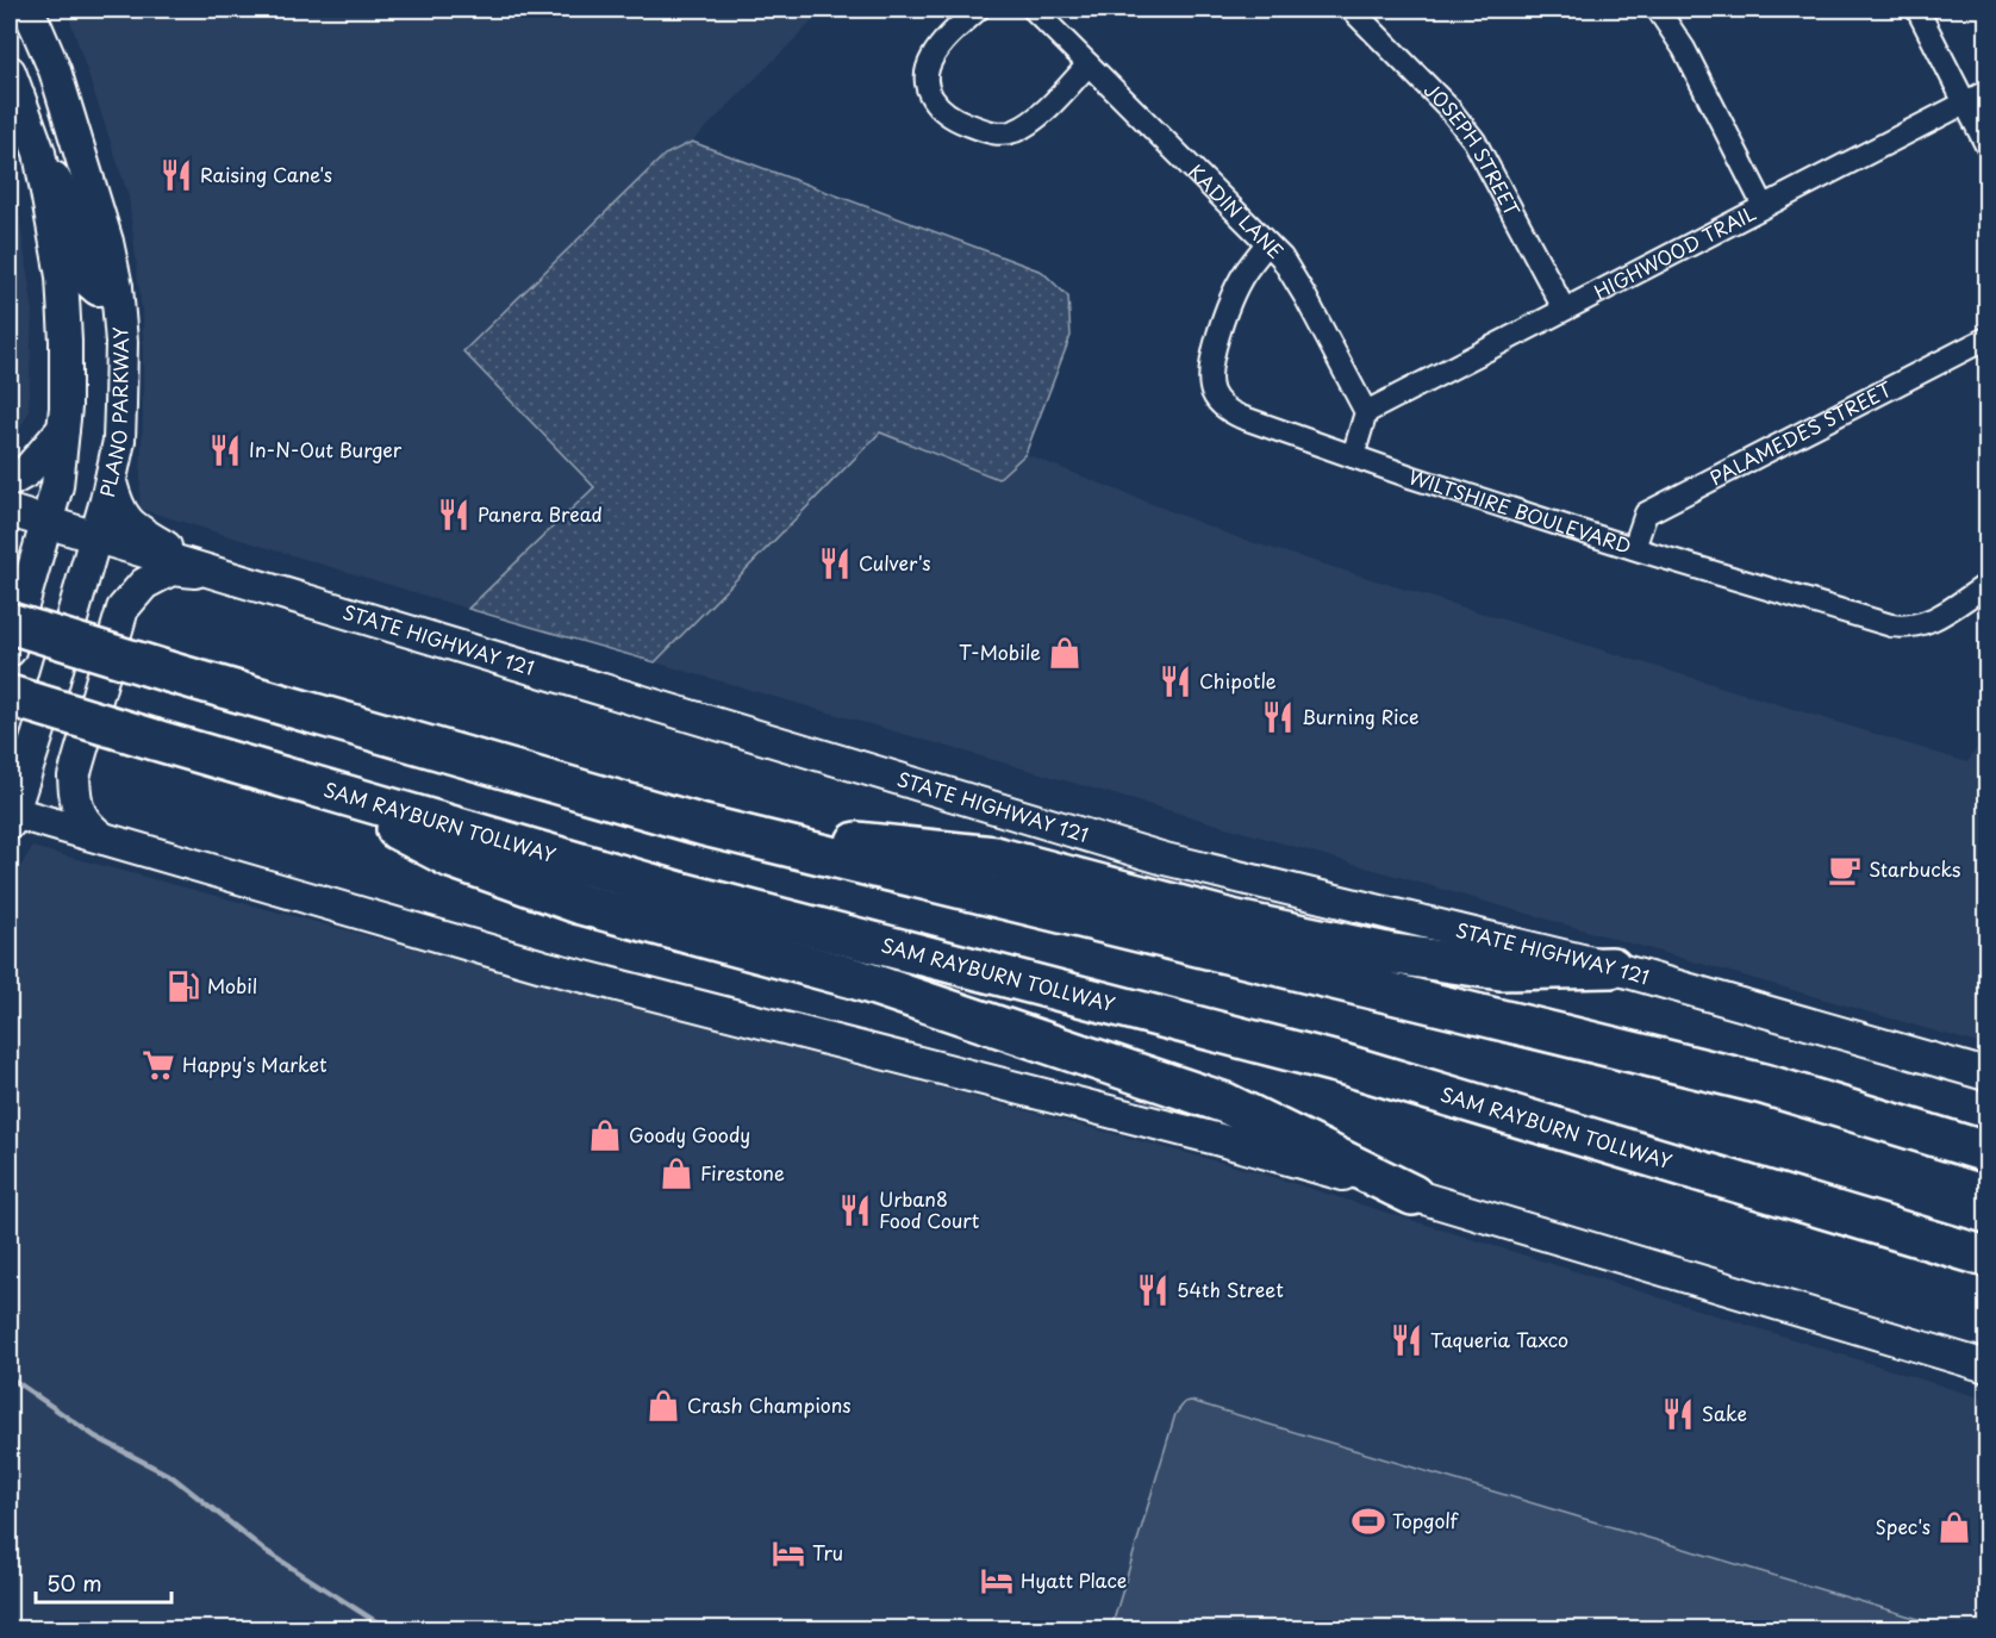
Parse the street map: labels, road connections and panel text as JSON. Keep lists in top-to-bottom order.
{
  "streets": {
    "highway": ["SAM RAYBURN TOLLWAY"],
    "main road": ["PLANO PARKWAY", "STATE HIGHWAY 121"],
    "street": [
      "JOSEPH STREET",
      "KADIN LANE",
      "HIGHWOOD TRAIL",
      "PALAMEDES STREET",
      "WILTSHIRE BOULEVARD"
    ]
  },
  "crossings": [
    ["JOSEPH STREET", "HIGHWOOD TRAIL"],
    ["KADIN LANE", "HIGHWOOD TRAIL"],
    ["KADIN LANE", "WILTSHIRE BOULEVARD"],
    ["PLANO PARKWAY", "STATE HIGHWAY 121"],
    ["PALAMEDES STREET", "WILTSHIRE BOULEVARD"]
  ],
  "places": {
    "restaurant": [
      "Raising Cane's",
      "In-N-Out Burger",
      "Panera Bread",
      "Culver's",
      "Chipotle",
      "Burning Rice",
      "Urban8 Food Court",
      "54th Street",
      "Taqueria Taxco",
      "Sake"
    ],
    "shop": [
      "T-Mobile",
      "Goody Goody",
      "Firestone",
      "Crash Champions",
      "Spec's"
    ],
    "cafe": ["Starbucks"],
    "fuel station": ["Mobil"],
    "supermarket": ["Happy's Market"],
    "sports": ["Topgolf"],
    "hotel": ["Tru", "Hyatt Place"]
  },
  "scale_bar": "50 m"
}
